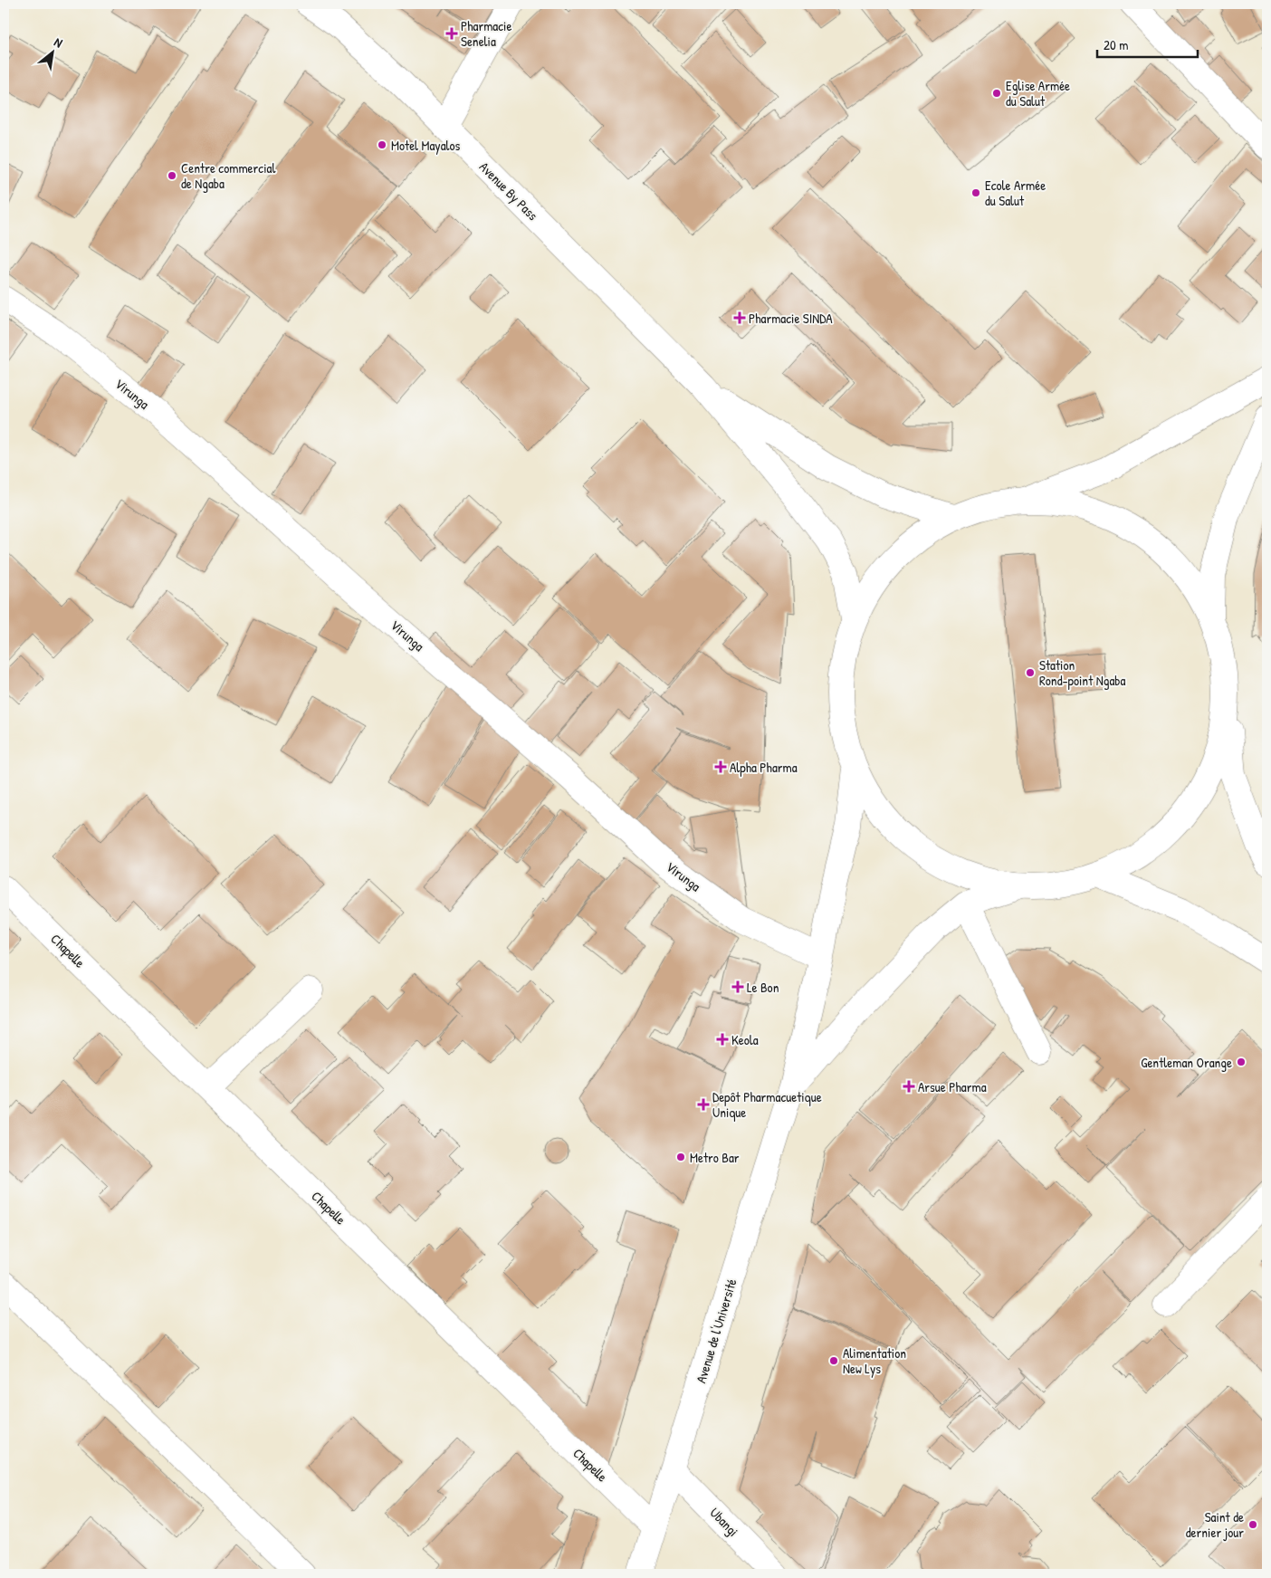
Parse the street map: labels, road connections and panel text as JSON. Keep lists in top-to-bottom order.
{
  "streets": {
    "main road": [
      "Avenue By Pass",
      "Virunga",
      "Chapelle",
      "Avenue de l'Université",
      "Ubangi"
    ]
  },
  "crossings": [
    ["Virunga", "Avenue de l'Université"],
    ["Chapelle", "Avenue de l'Université"],
    ["Avenue de l'Université", "Ubangi"]
  ],
  "places": {
    "health": [
      "Pharmacie Senelia",
      "Pharmacie SINDA",
      "Alpha Pharma",
      "Le Bon",
      "Keola",
      "Arsue Pharma",
      "Depôt Pharmacuetique Unique"
    ],
    "other": [
      "Eglise Armée du Salut",
      "Motel Mayalos",
      "Centre commercial de Ngaba",
      "Ecole Armée du Salut",
      "Station Rond-point Ngaba",
      "Gentleman Orange",
      "Metro Bar",
      "Alimentation New Lys",
      "Saint de dernier jour"
    ]
  },
  "scale_bar": "20 m",
  "north": "top right"
}
